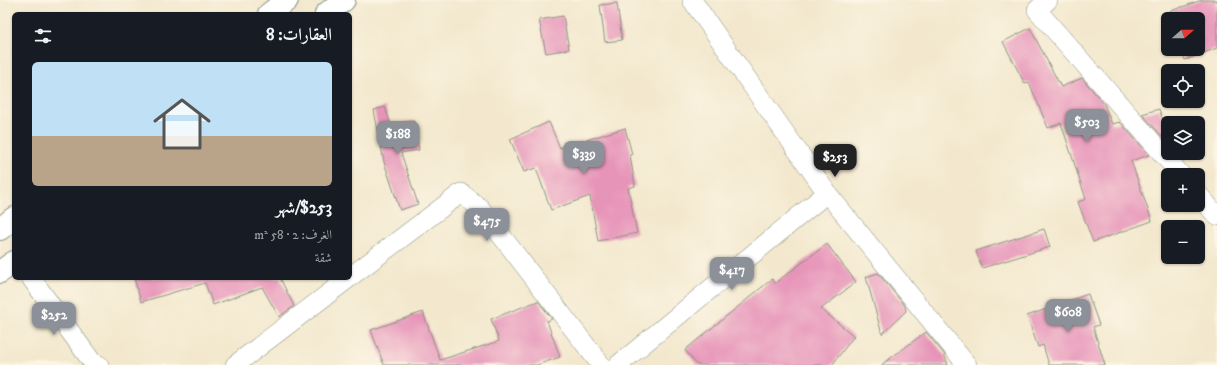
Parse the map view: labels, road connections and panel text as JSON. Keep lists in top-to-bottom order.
{
  "north": "right",
  "page": {
    "map_buttons": ["+", "−"],
    "heading": "العقارات: 8",
    "list": [
      {
        "name": "$253/شهر",
        "note": "الغرف: 2 · 58 m² · شقة"
      }
    ],
    "price": [
      "$503",
      "$188",
      "$339",
      "$253",
      "$475",
      "$417",
      "$608",
      "$252"
    ]
  }
}
